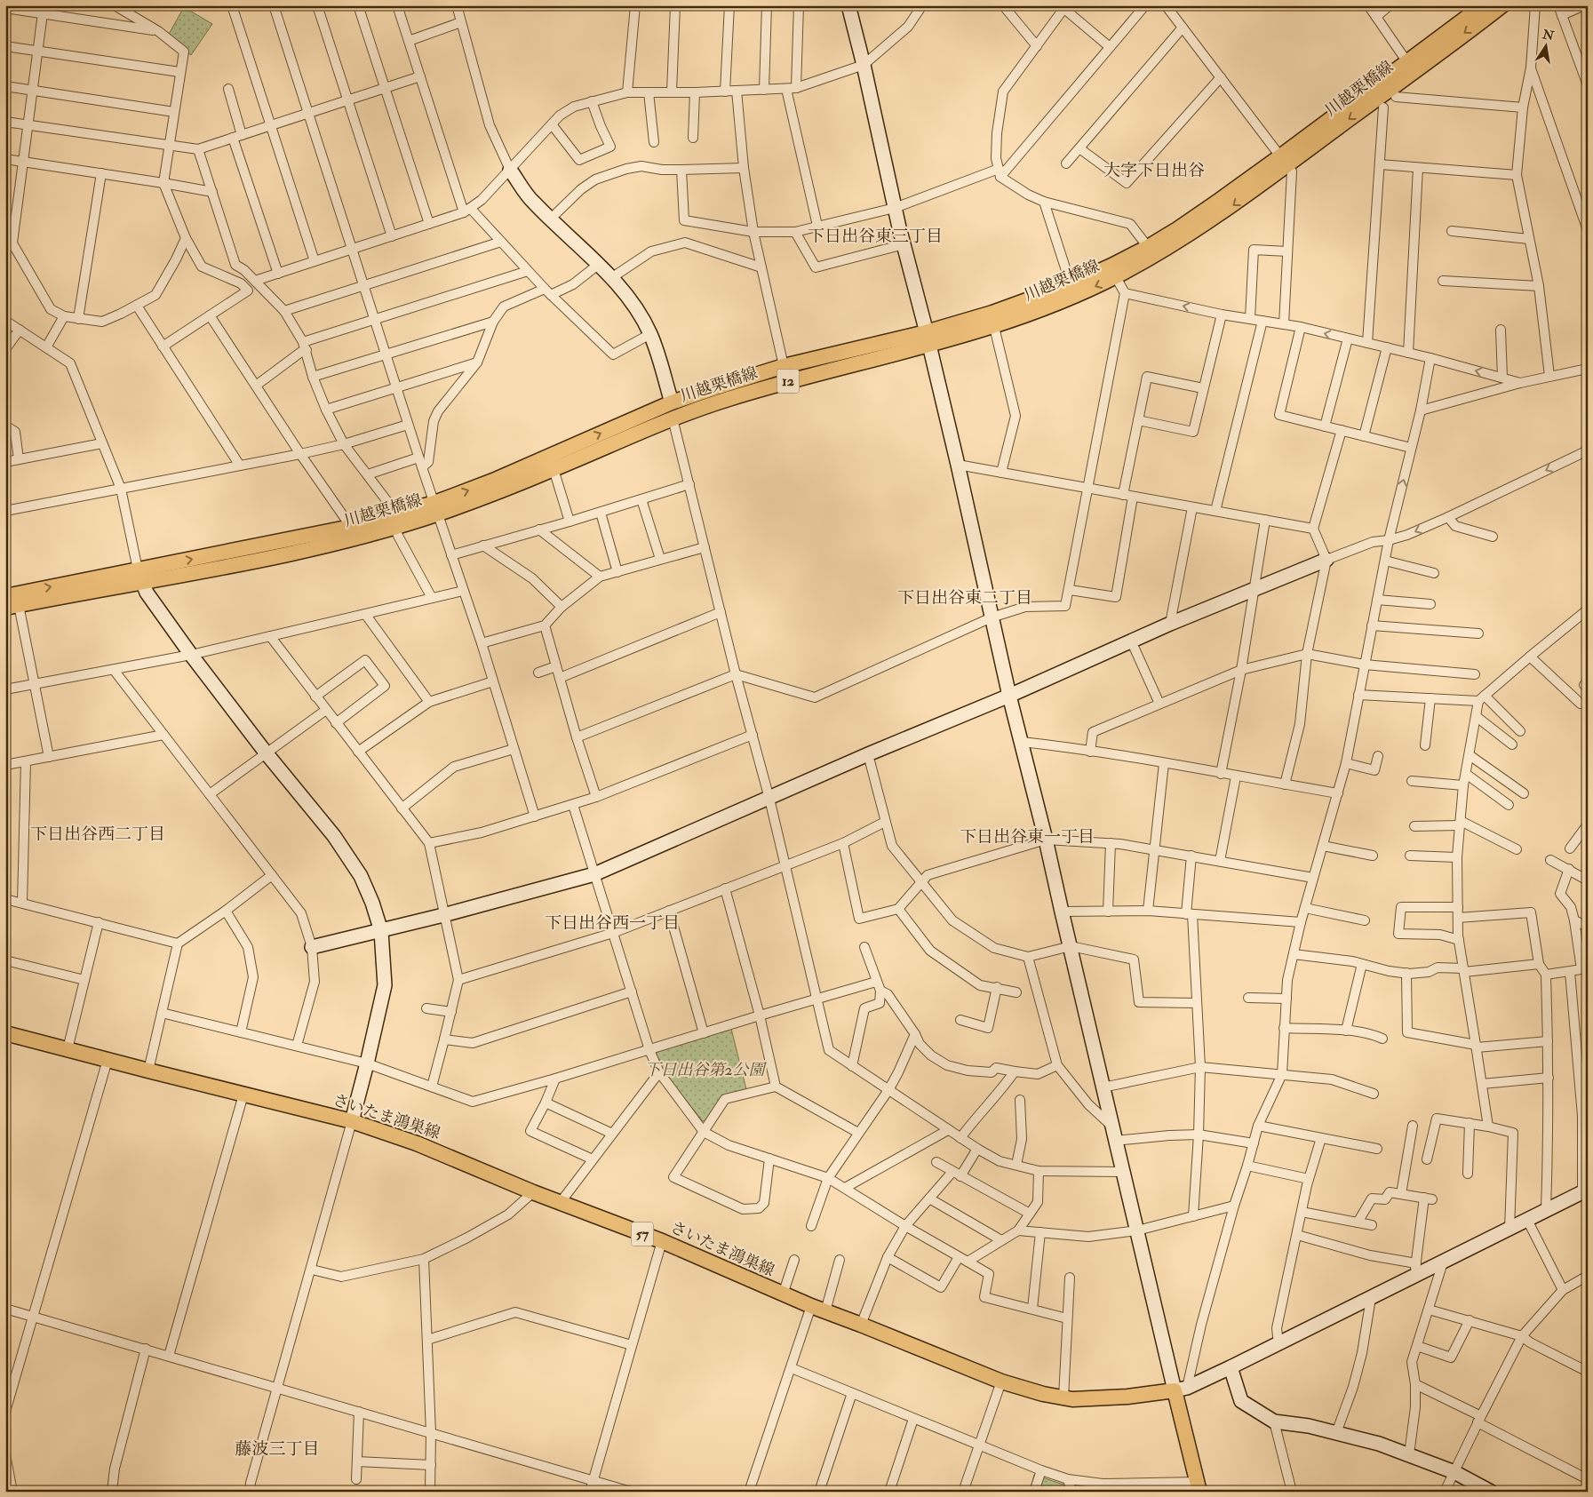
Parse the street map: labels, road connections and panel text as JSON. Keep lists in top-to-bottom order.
{
  "streets": {
    "main road": [
      "川越栗橋線",
      "12",
      "さいたま鴻巣線",
      "57"
    ]
  },
  "districts": [
    "大字下日出谷",
    "下日出谷東三丁目",
    "下日出谷東二丁目",
    "下日出谷西二丁目",
    "下日出谷東一丁目",
    "下日出谷西一丁目",
    "藤波三丁目"
  ],
  "parks": ["下日出谷第2公園"],
  "north": "top"
}
